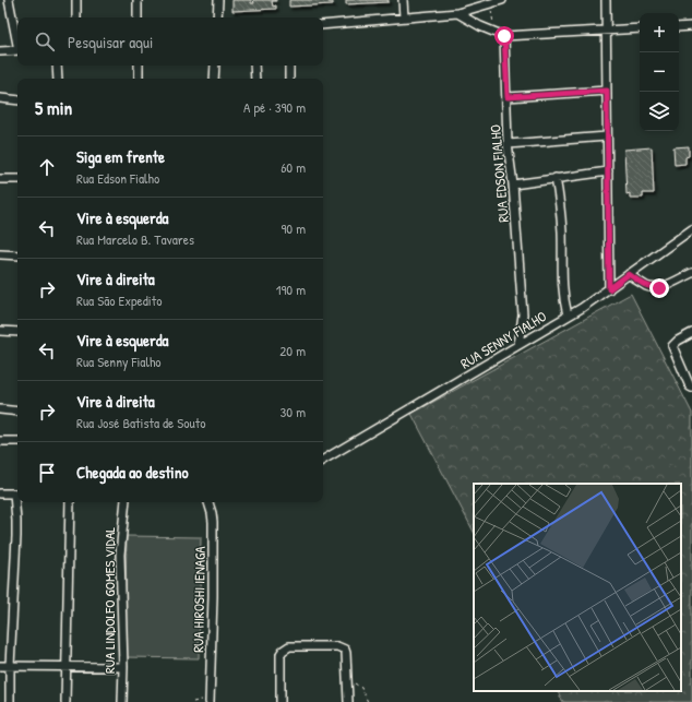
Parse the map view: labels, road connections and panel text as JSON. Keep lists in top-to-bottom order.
{
  "streets": {
    "street": [
      "RUA EDSON FIALHO",
      "RUA SENNY FIALHO",
      "RUA HIROSHI IENAGA",
      "RUA LINDOLFO GOMES VIDAL"
    ]
  },
  "crossings": [
    ["RUA EDSON FIALHO", "RUA SENNY FIALHO"]
  ],
  "page": {
    "map_buttons": ["+", "−"],
    "search": "Pesquisar aqui",
    "heading": ["5 min", "A pé · 390 m"],
    "list": [
      ["Siga em frente", "Rua Edson Fialho", "60 m"],
      ["Vire à esquerda", "Rua Marcelo B. Tavares", "90 m"],
      ["Vire à direita", "Rua São Expedito", "190 m"],
      ["Vire à esquerda", "Rua Senny Fialho", "20 m"],
      ["Vire à direita", "Rua José Batista de Souto", "30 m"],
      "Chegada ao destino"
    ]
  }
}
